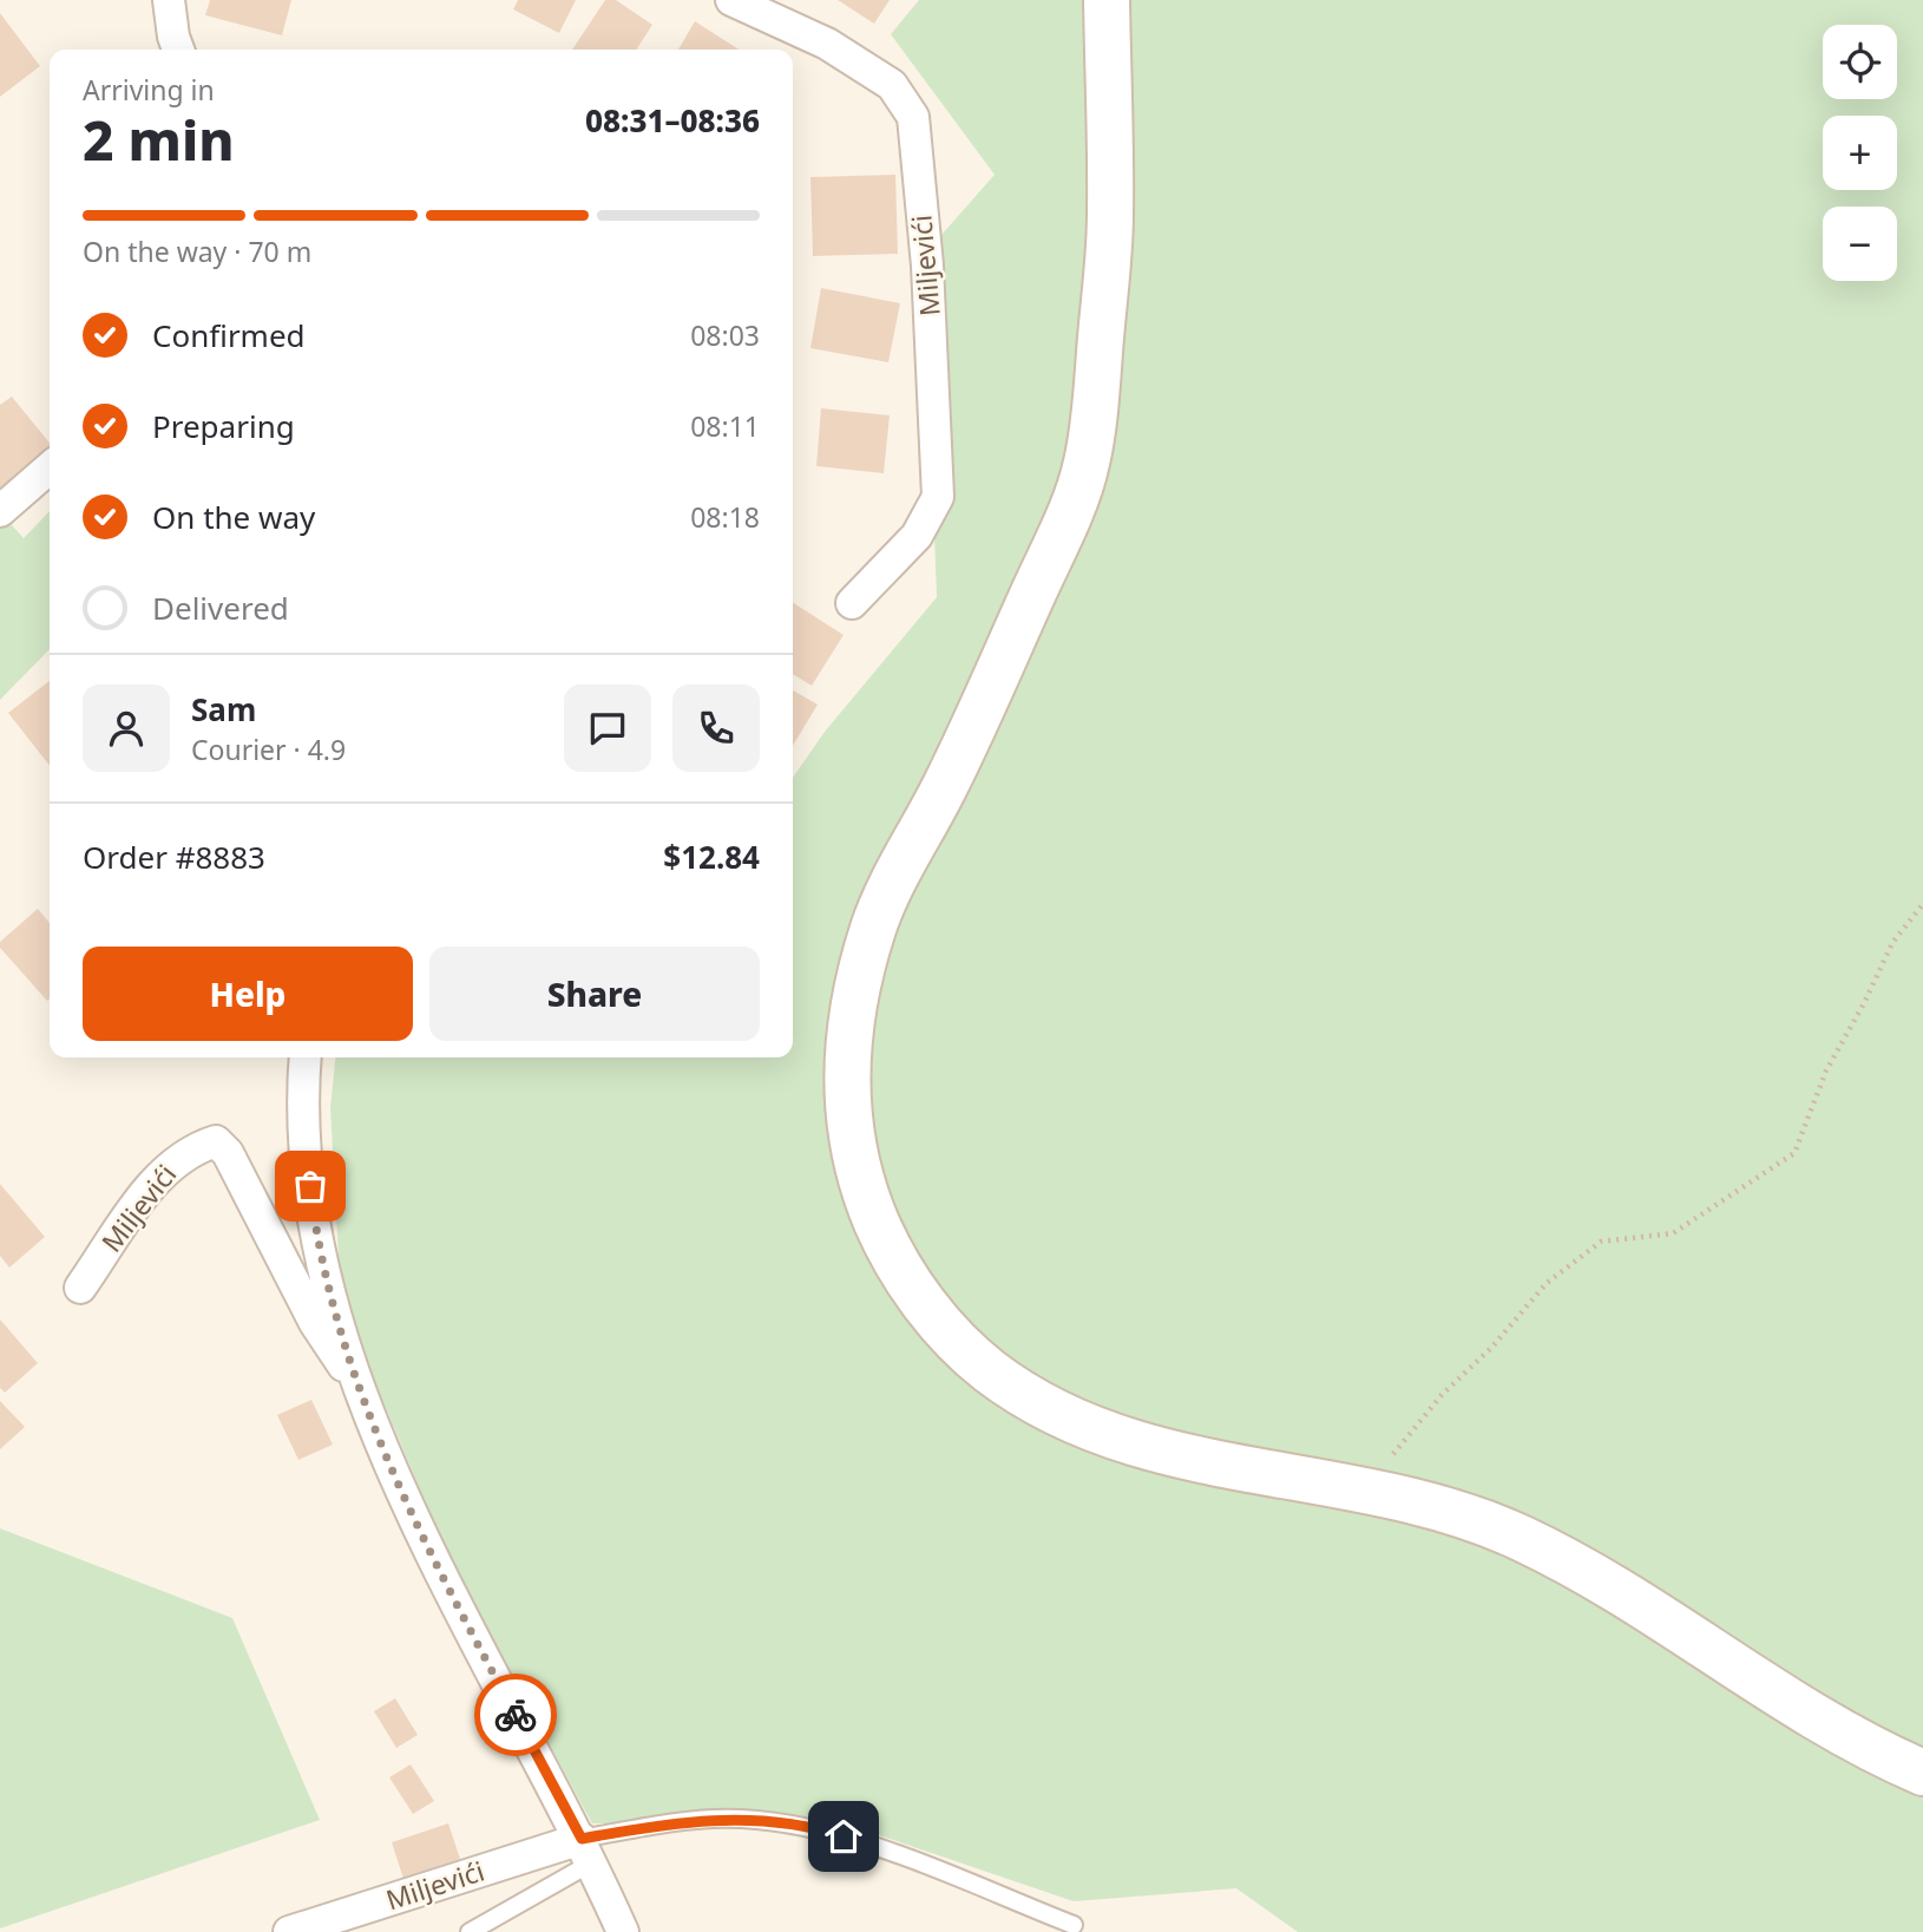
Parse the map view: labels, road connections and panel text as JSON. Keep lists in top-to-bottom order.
{
  "streets": {
    "street": ["Miljevići"]
  },
  "page": {
    "map_buttons": ["+", "−"],
    "heading": ["2 min", "Arriving in", "08:31–08:36"],
    "panel": [
      "Sam",
      "Courier · 4.9",
      "Order #8883",
      "$12.84"
    ],
    "bar": "On the way · 70 m",
    "list": [
      ["Confirmed", "08:03"],
      ["Preparing", "08:11"],
      ["On the way", "08:18"],
      "Delivered"
    ],
    "buttons": ["Help", "Share"]
  }
}
